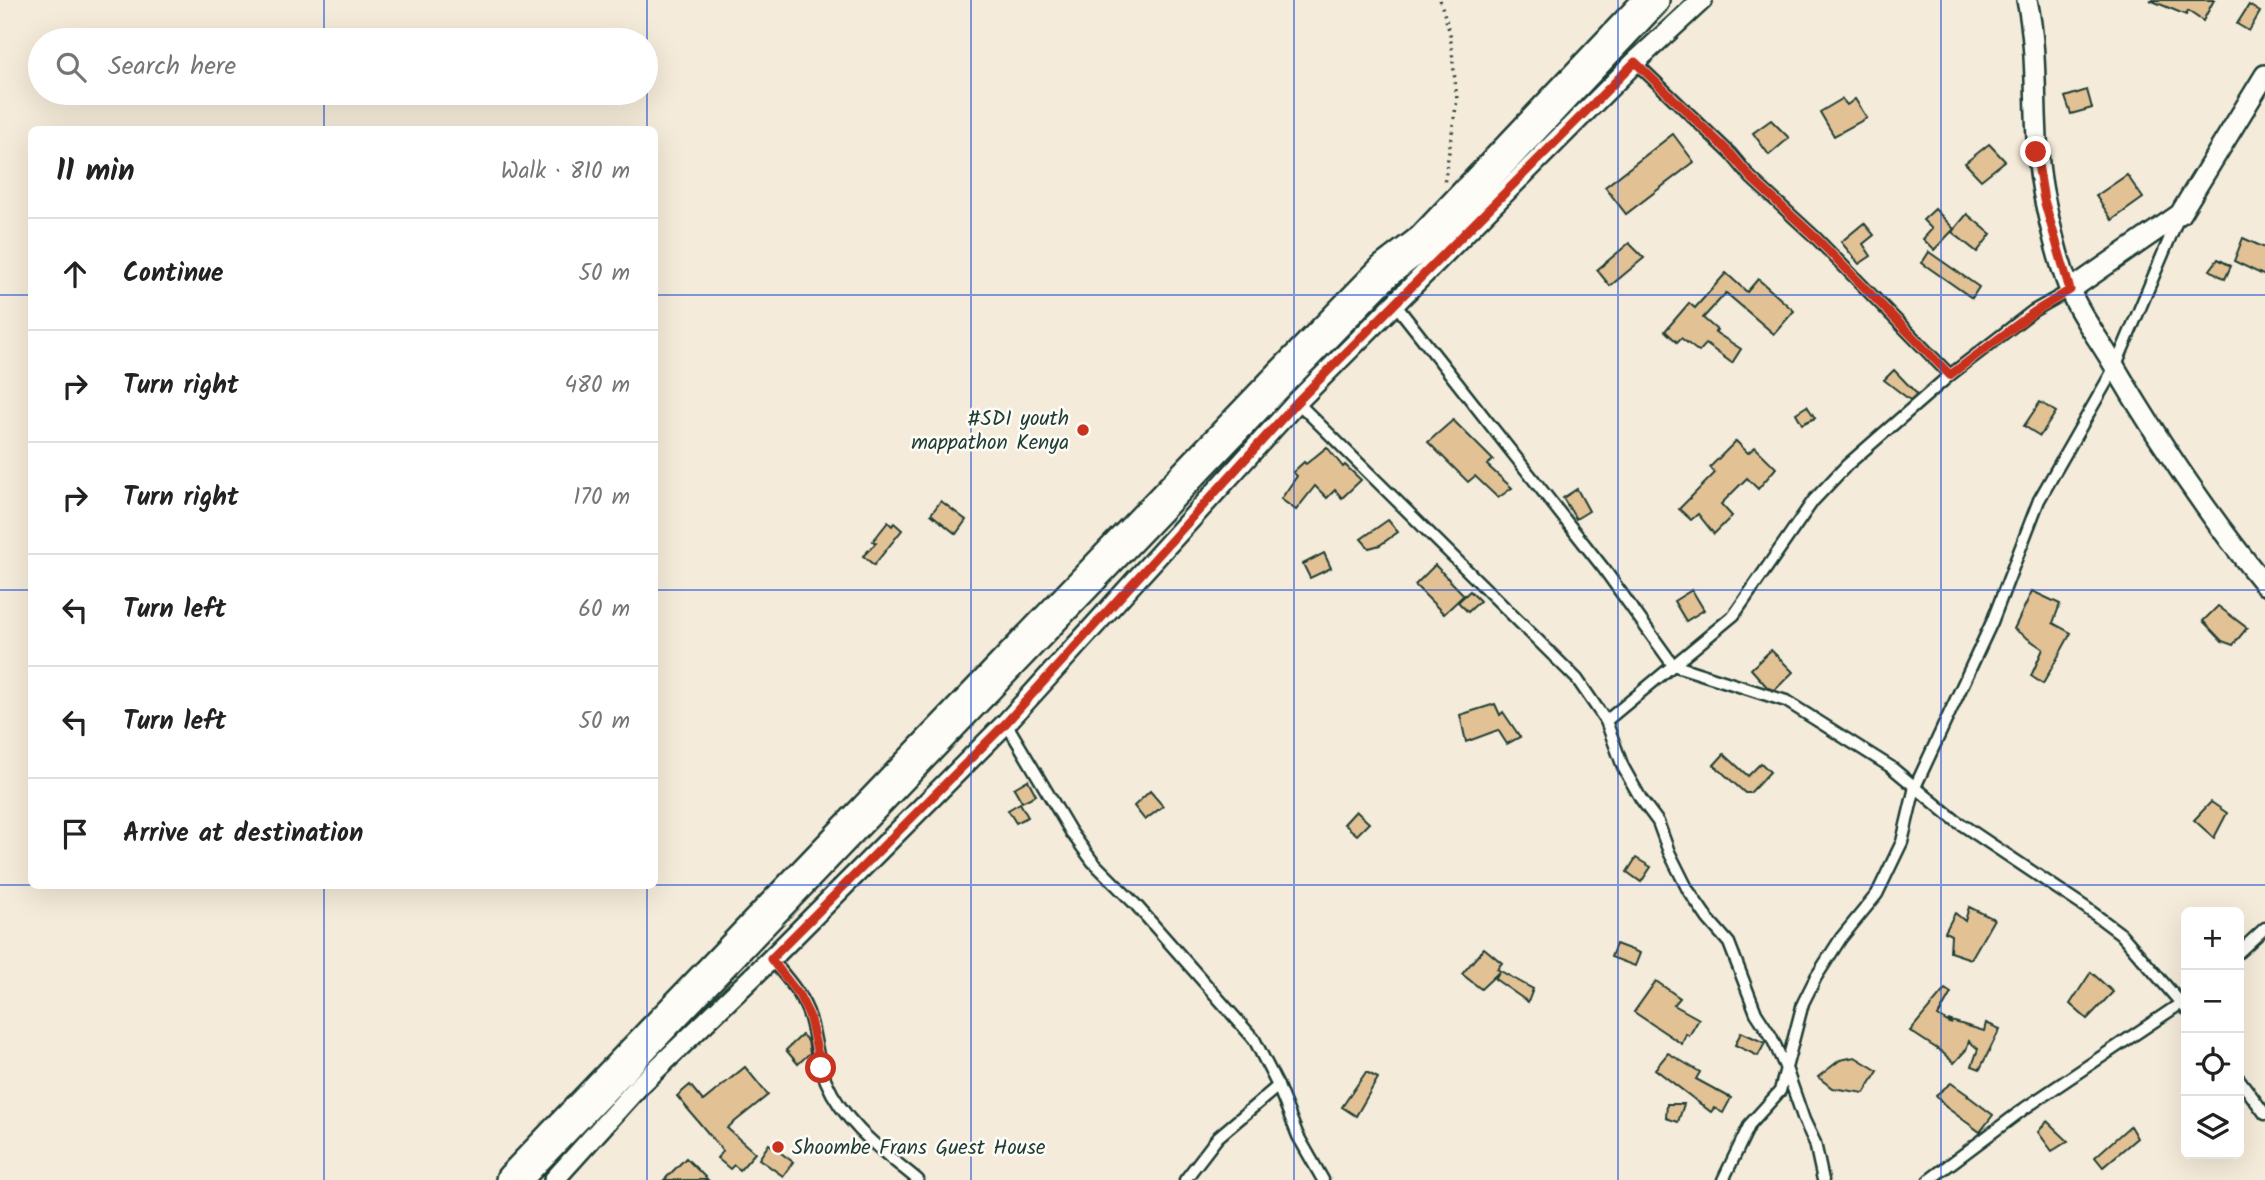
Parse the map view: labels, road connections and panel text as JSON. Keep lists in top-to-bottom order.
{
  "places": ["#SDI youth mappathon Kenya", "Shoombe Frans Guest House"],
  "page": {
    "search": "Search here",
    "heading": ["11 min", "Walk · 810 m"],
    "list": [
      ["Continue", "50 m"],
      ["Turn right", "480 m"],
      ["Turn right", "170 m"],
      ["Turn left", "60 m"],
      ["Turn left", "50 m"],
      "Arrive at destination"
    ],
    "map_buttons": ["+", "−"]
  }
}
